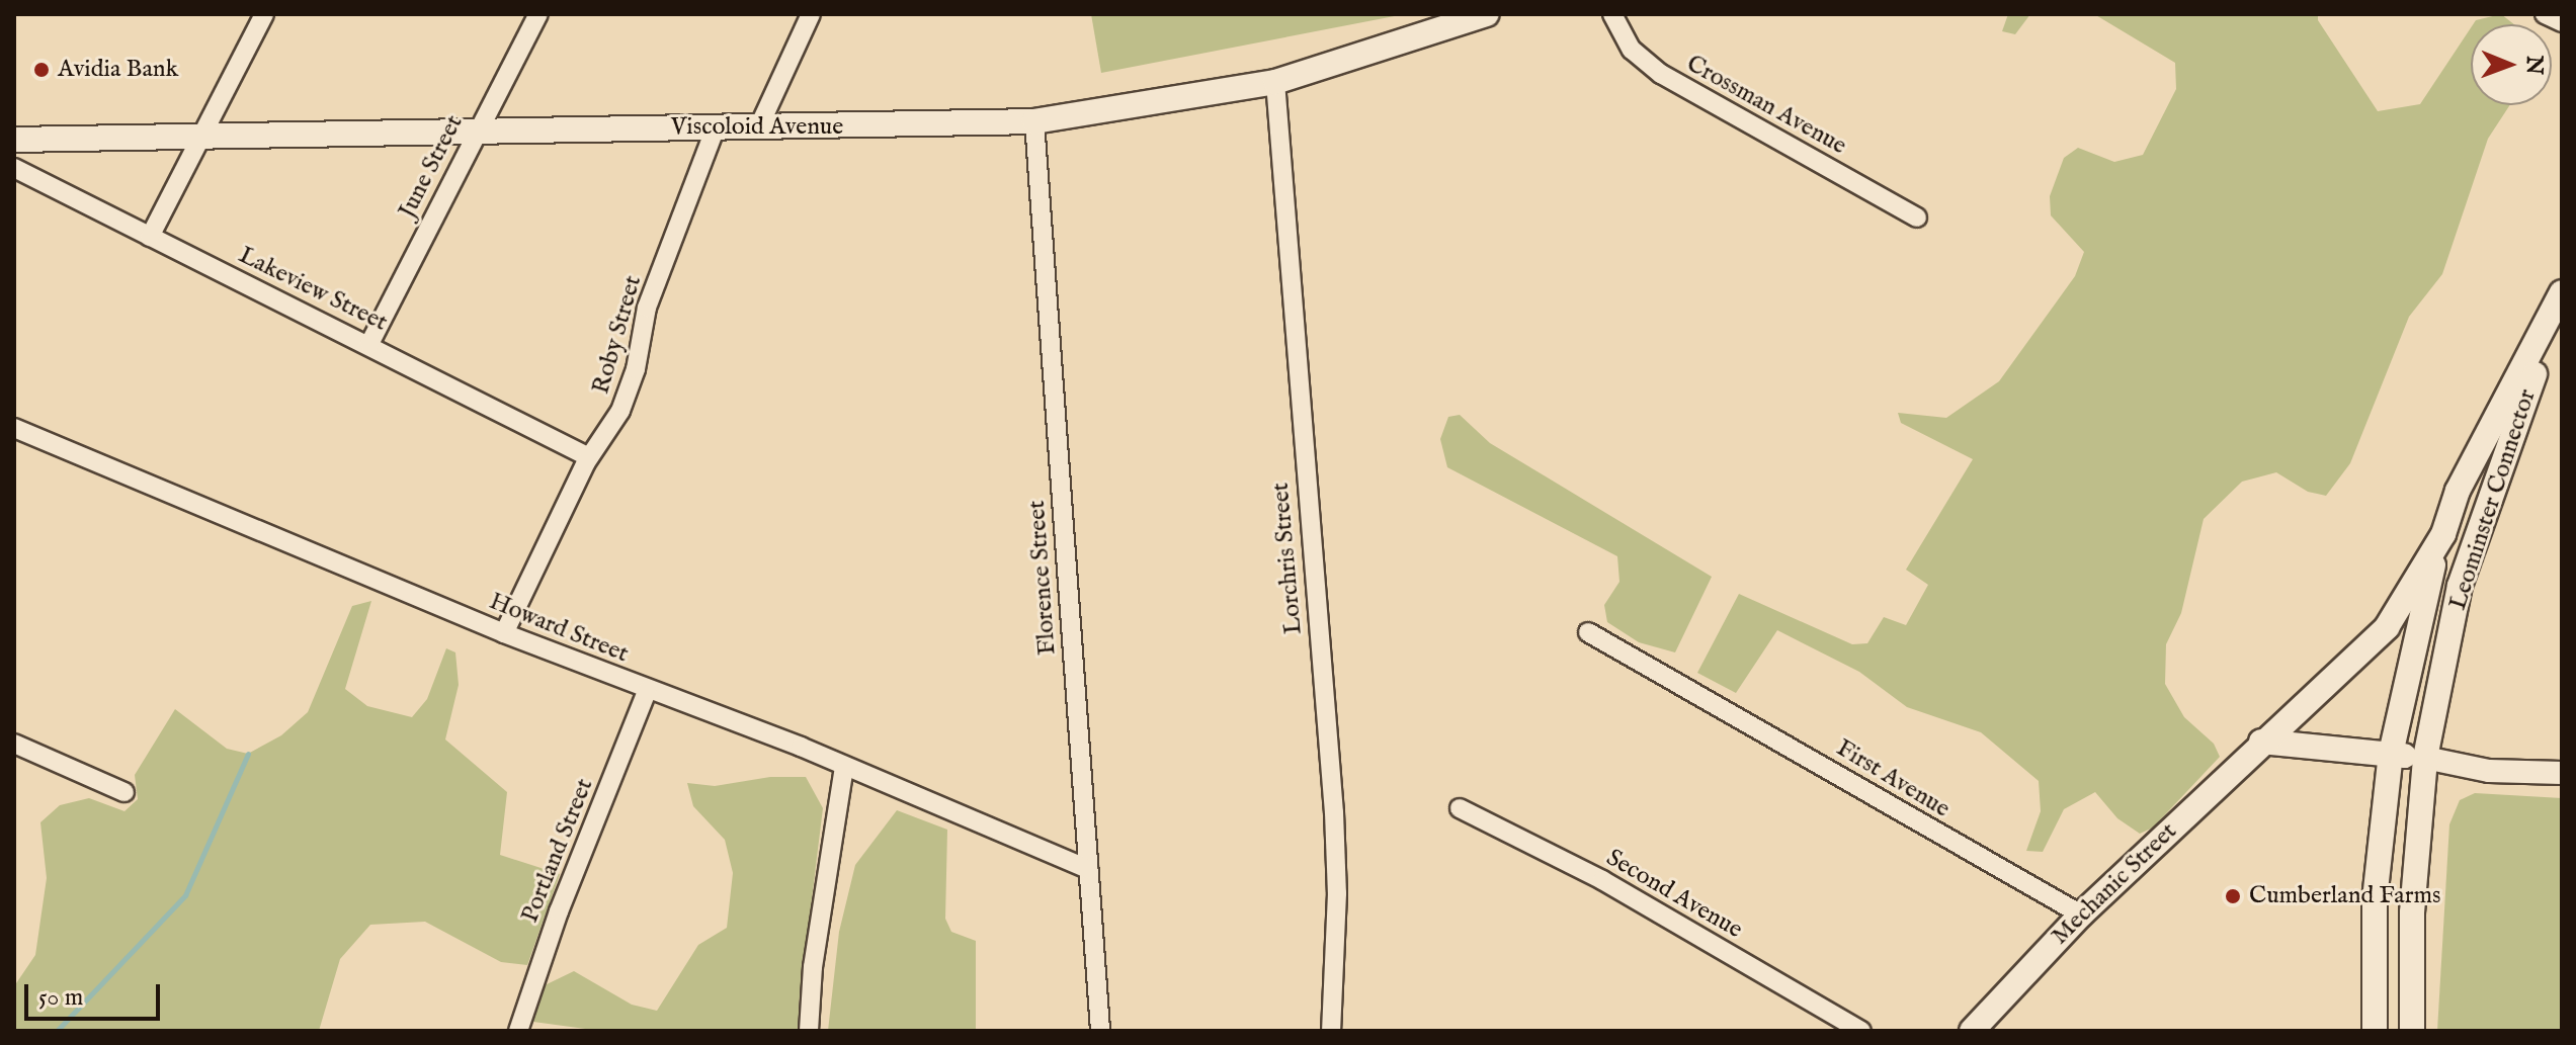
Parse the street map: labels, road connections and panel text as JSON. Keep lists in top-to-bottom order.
{
  "streets": {
    "main road": ["Viscoloid Avenue", "Leominster Connector", "Mechanic Street"],
    "street": [
      "Crossman Avenue",
      "June Street",
      "Lakeview Street",
      "Roby Street",
      "Lorchris Street",
      "Florence Street",
      "Howard Street",
      "First Avenue",
      "Portland Street",
      "Second Avenue"
    ]
  },
  "crossings": [
    ["Viscoloid Avenue", "June Street"],
    ["Viscoloid Avenue", "Roby Street"],
    ["Viscoloid Avenue", "Lorchris Street"],
    ["Viscoloid Avenue", "Florence Street"],
    ["June Street", "Lakeview Street"],
    ["Lakeview Street", "Roby Street"],
    ["Roby Street", "Howard Street"],
    ["Leominster Connector", "Mechanic Street"],
    ["Florence Street", "Howard Street"],
    ["Howard Street", "Portland Street"],
    ["First Avenue", "Mechanic Street"]
  ],
  "places": ["Avidia Bank", "Cumberland Farms"],
  "scale_bar": "50 m",
  "north": "right"
}
